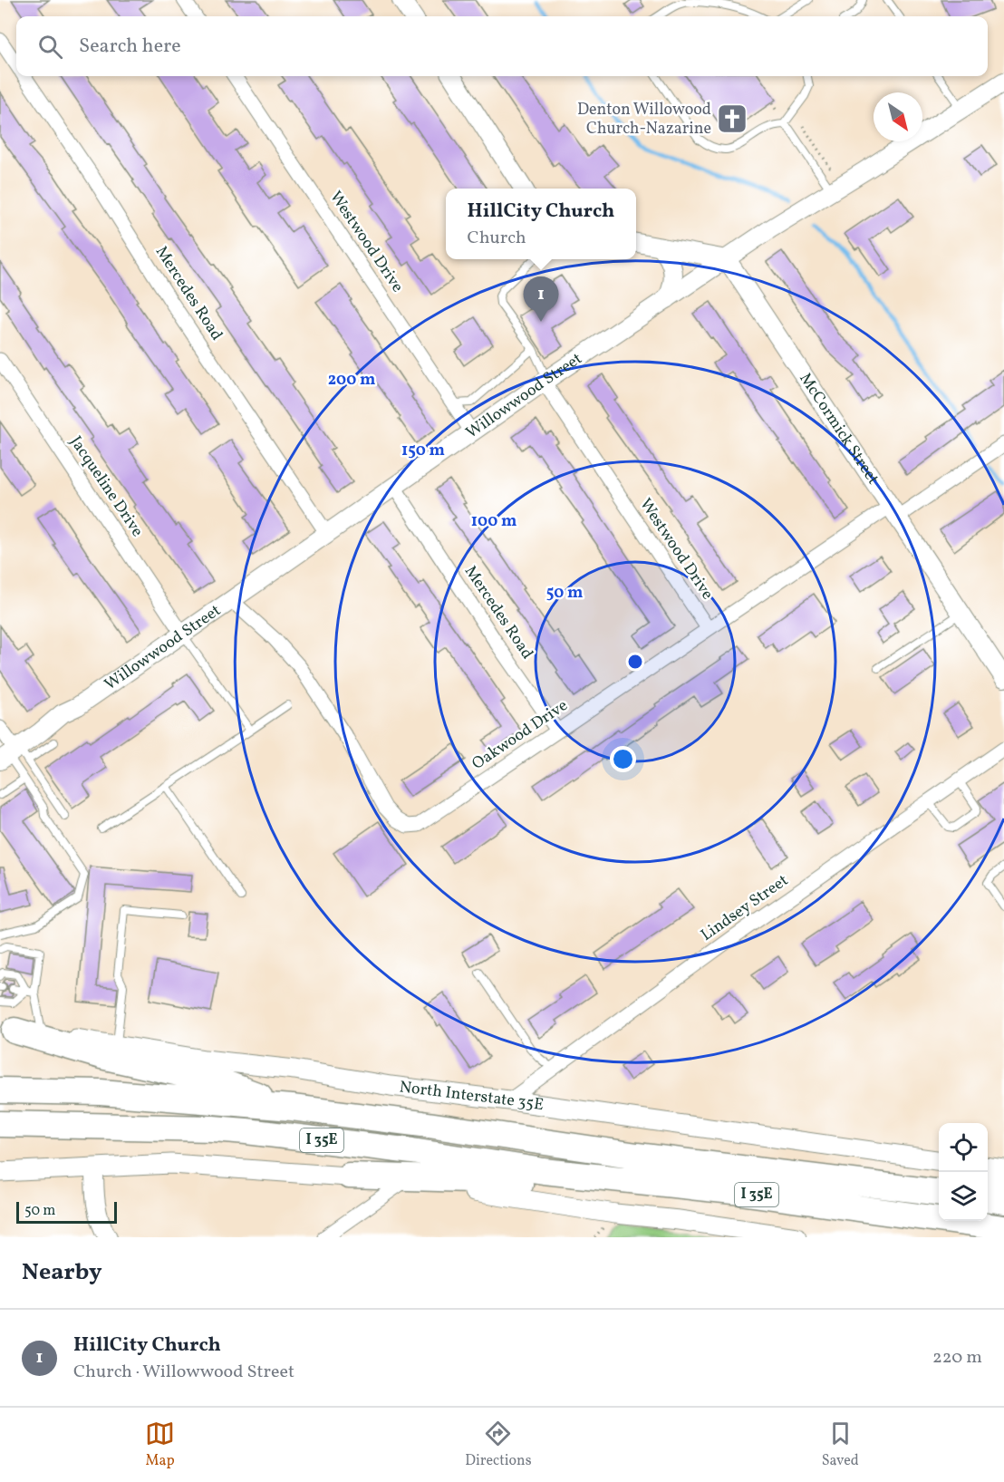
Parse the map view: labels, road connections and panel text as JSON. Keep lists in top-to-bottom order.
{
  "streets": {
    "highway": ["I 35E"],
    "main road": ["North Interstate 35E"],
    "street": [
      "Westwood Drive",
      "Mercedes Road",
      "Willowwood Street",
      "McCormick Street",
      "Jacqueline Drive",
      "Oakwood Drive",
      "Lindsey Street"
    ]
  },
  "crossings": [
    ["Westwood Drive", "Willowwood Street"],
    ["Westwood Drive", "Oakwood Drive"],
    ["Mercedes Road", "Willowwood Street"],
    ["Mercedes Road", "Oakwood Drive"],
    ["Willowwood Street", "McCormick Street"],
    ["Willowwood Street", "Jacqueline Drive"],
    ["Willowwood Street", "Oakwood Drive"],
    ["McCormick Street", "Oakwood Drive"],
    ["Lindsey Street", "North Interstate 35E"]
  ],
  "places": {
    "church": ["Denton Willowood Church-Nazarine"]
  },
  "scale_bar": "50 m",
  "north": "bottom right",
  "page": {
    "search": "Search here",
    "popup": ["HillCity Church", "Church"],
    "pins": "1",
    "scale": "50 m",
    "heading": "Nearby",
    "list": [
      {
        "mark": "1",
        "name": "HillCity Church",
        "note": "Church · Willowwood Street",
        "value": "220 m"
      }
    ],
    "nav": ["Map", "Directions", "Saved"]
  },
  "rings": [
    "200 m",
    "150 m",
    "100 m",
    "50 m"
  ]
}
